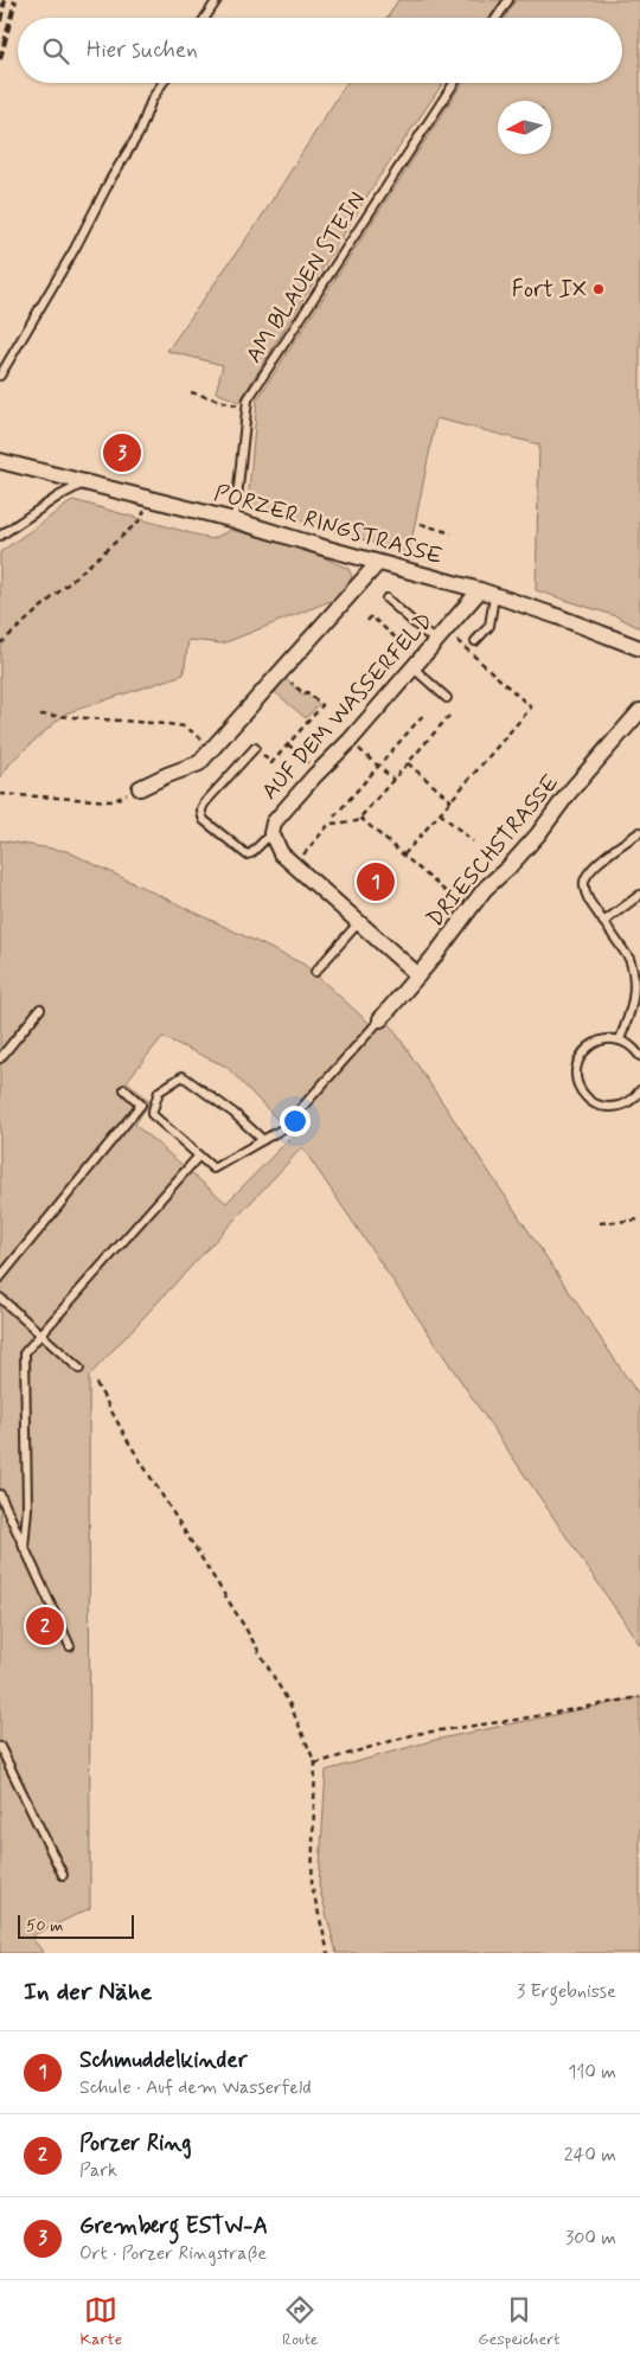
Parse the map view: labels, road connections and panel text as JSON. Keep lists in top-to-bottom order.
{
  "streets": {
    "street": ["PORZER RINGSTRASSE", "AUF DEM WASSERFELD", "DRIESCHSTRASSE"],
    "lane": ["AM BLAUEN STEIN"]
  },
  "crossings": [
    ["AM BLAUEN STEIN", "PORZER RINGSTRASSE"],
    ["PORZER RINGSTRASSE", "AUF DEM WASSERFELD"],
    ["AUF DEM WASSERFELD", "DRIESCHSTRASSE"]
  ],
  "places": ["Fort IX"],
  "scale_bar": "50 m",
  "north": "left",
  "page": {
    "search": "Hier suchen",
    "pins": ["3", "1", "2"],
    "scale": "50 m",
    "heading": ["In der Nähe", "3 Ergebnisse"],
    "list": [
      {
        "mark": "1",
        "name": "Schmuddelkinder",
        "note": "Schule · Auf dem Wasserfeld",
        "value": "110 m"
      },
      {
        "mark": "2",
        "name": "Porzer Ring",
        "note": "Park",
        "value": "240 m"
      },
      {
        "mark": "3",
        "name": "Gremberg ESTW-A",
        "note": "Ort · Porzer Ringstraße",
        "value": "300 m"
      }
    ],
    "nav": ["Karte", "Route", "Gespeichert"]
  }
}
